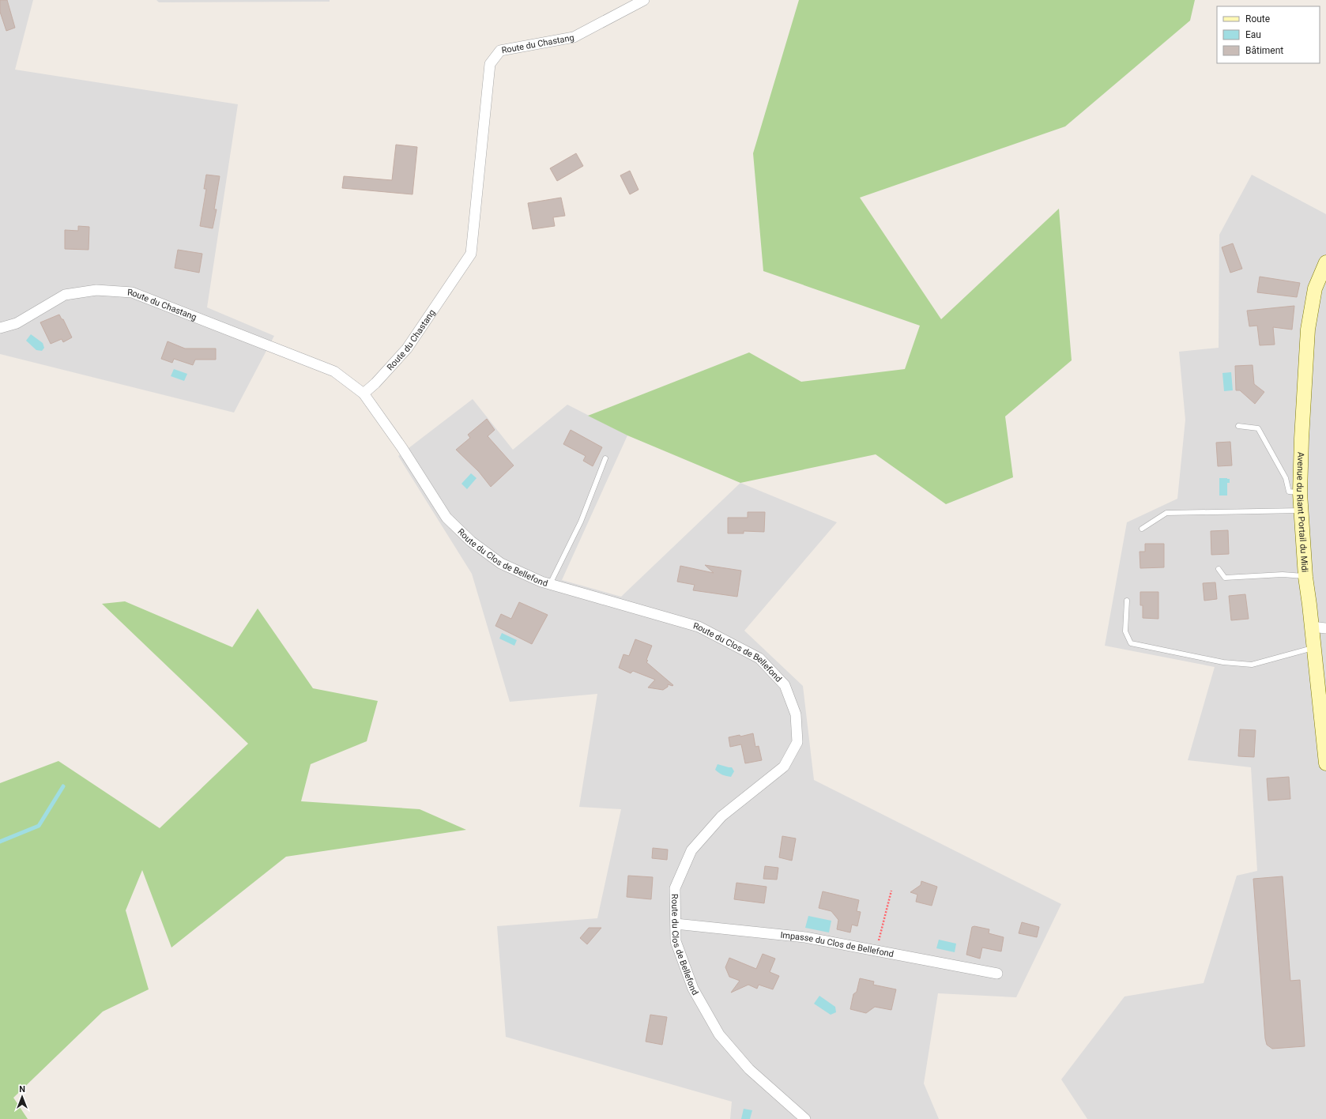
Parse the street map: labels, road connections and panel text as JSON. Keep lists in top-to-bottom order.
{
  "streets": {
    "main road": ["Avenue du Riant Portail du Midi"],
    "street": ["Route du Chastang", "Route du Clos de Bellefond", "Impasse du Clos de Bellefond"]
  },
  "crossings": [
    ["Route du Chastang", "Route du Clos de Bellefond"],
    ["Route du Clos de Bellefond", "Impasse du Clos de Bellefond"]
  ],
  "legend": ["Route", "Eau", "Bâtiment"],
  "north": "top"
}
